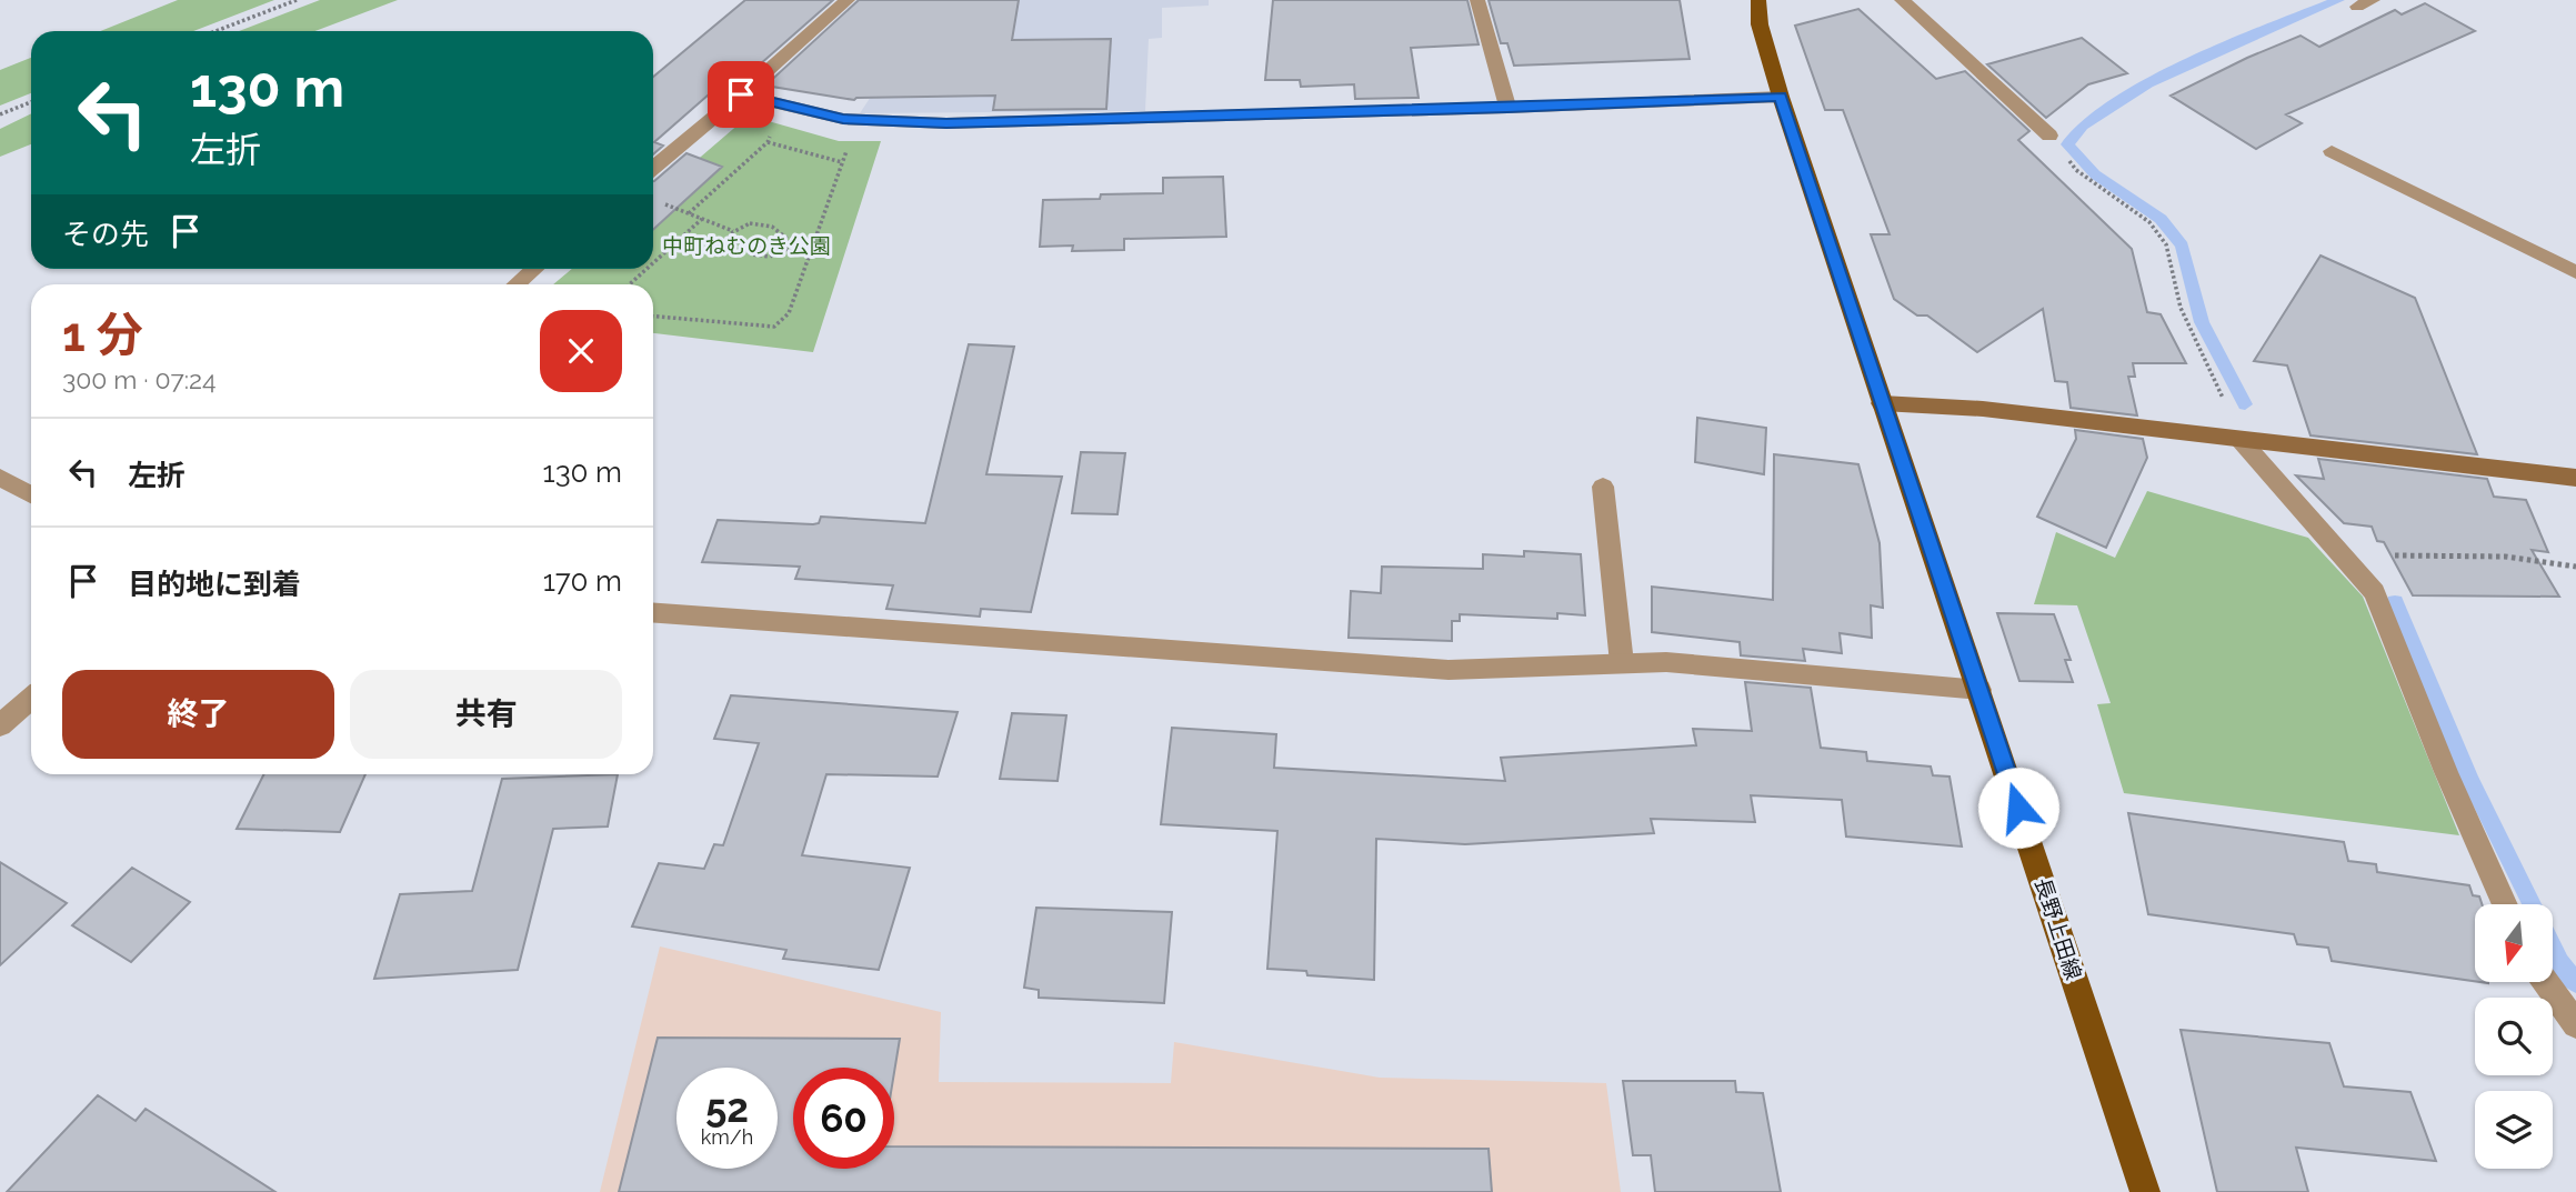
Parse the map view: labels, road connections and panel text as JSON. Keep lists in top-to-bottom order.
{
  "streets": {
    "main road": ["長野上田線"]
  },
  "parks": ["中町ねむのき公園"],
  "north": "bottom",
  "page": {
    "turn": ["130 m", "左折"],
    "then": "その先",
    "heading": ["1 分", "300 m · 07:24"],
    "list": [
      {
        "name": "左折",
        "value": "130 m"
      },
      {
        "name": "目的地に到着",
        "value": "170 m"
      }
    ],
    "buttons": ["終了", "共有"],
    "speed": "52 km/h",
    "limit": "60"
  }
}
